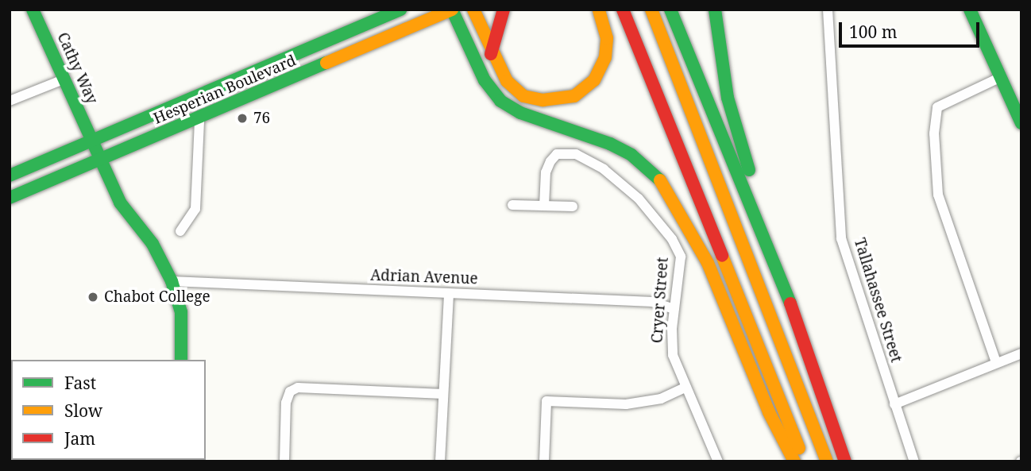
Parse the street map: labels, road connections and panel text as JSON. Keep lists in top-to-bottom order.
{
  "streets": {
    "main road": ["Cathy Way", "Hesperian Boulevard"],
    "street": ["Adrian Avenue", "Cryer Street", "Tallahassee Street"]
  },
  "crossings": [
    ["Cathy Way", "Hesperian Boulevard"],
    ["Cathy Way", "Adrian Avenue"],
    ["Adrian Avenue", "Cryer Street"]
  ],
  "places": ["76", "Chabot College"],
  "legend": ["Fast", "Slow", "Jam"],
  "scale_bar": "100 m"
}
